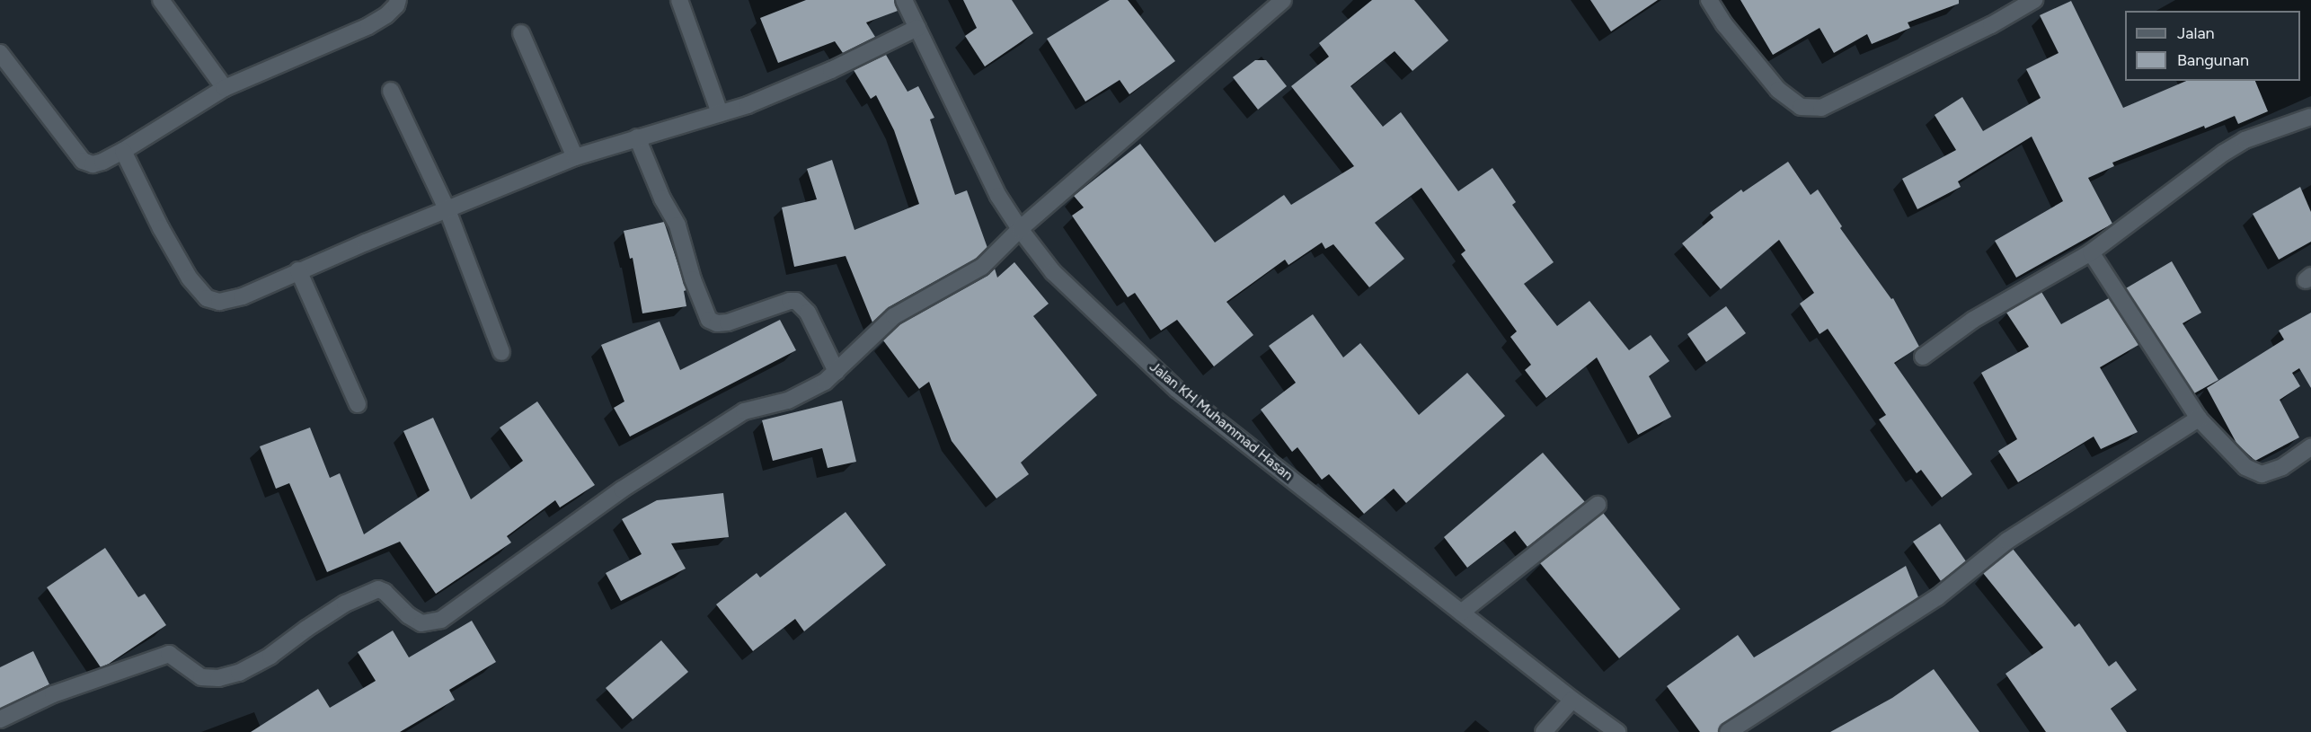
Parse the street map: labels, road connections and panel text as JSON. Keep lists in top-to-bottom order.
{
  "streets": {
    "street": ["Jalan KH Muhammad Hasan"]
  },
  "legend": ["Jalan", "Bangunan"]
}
